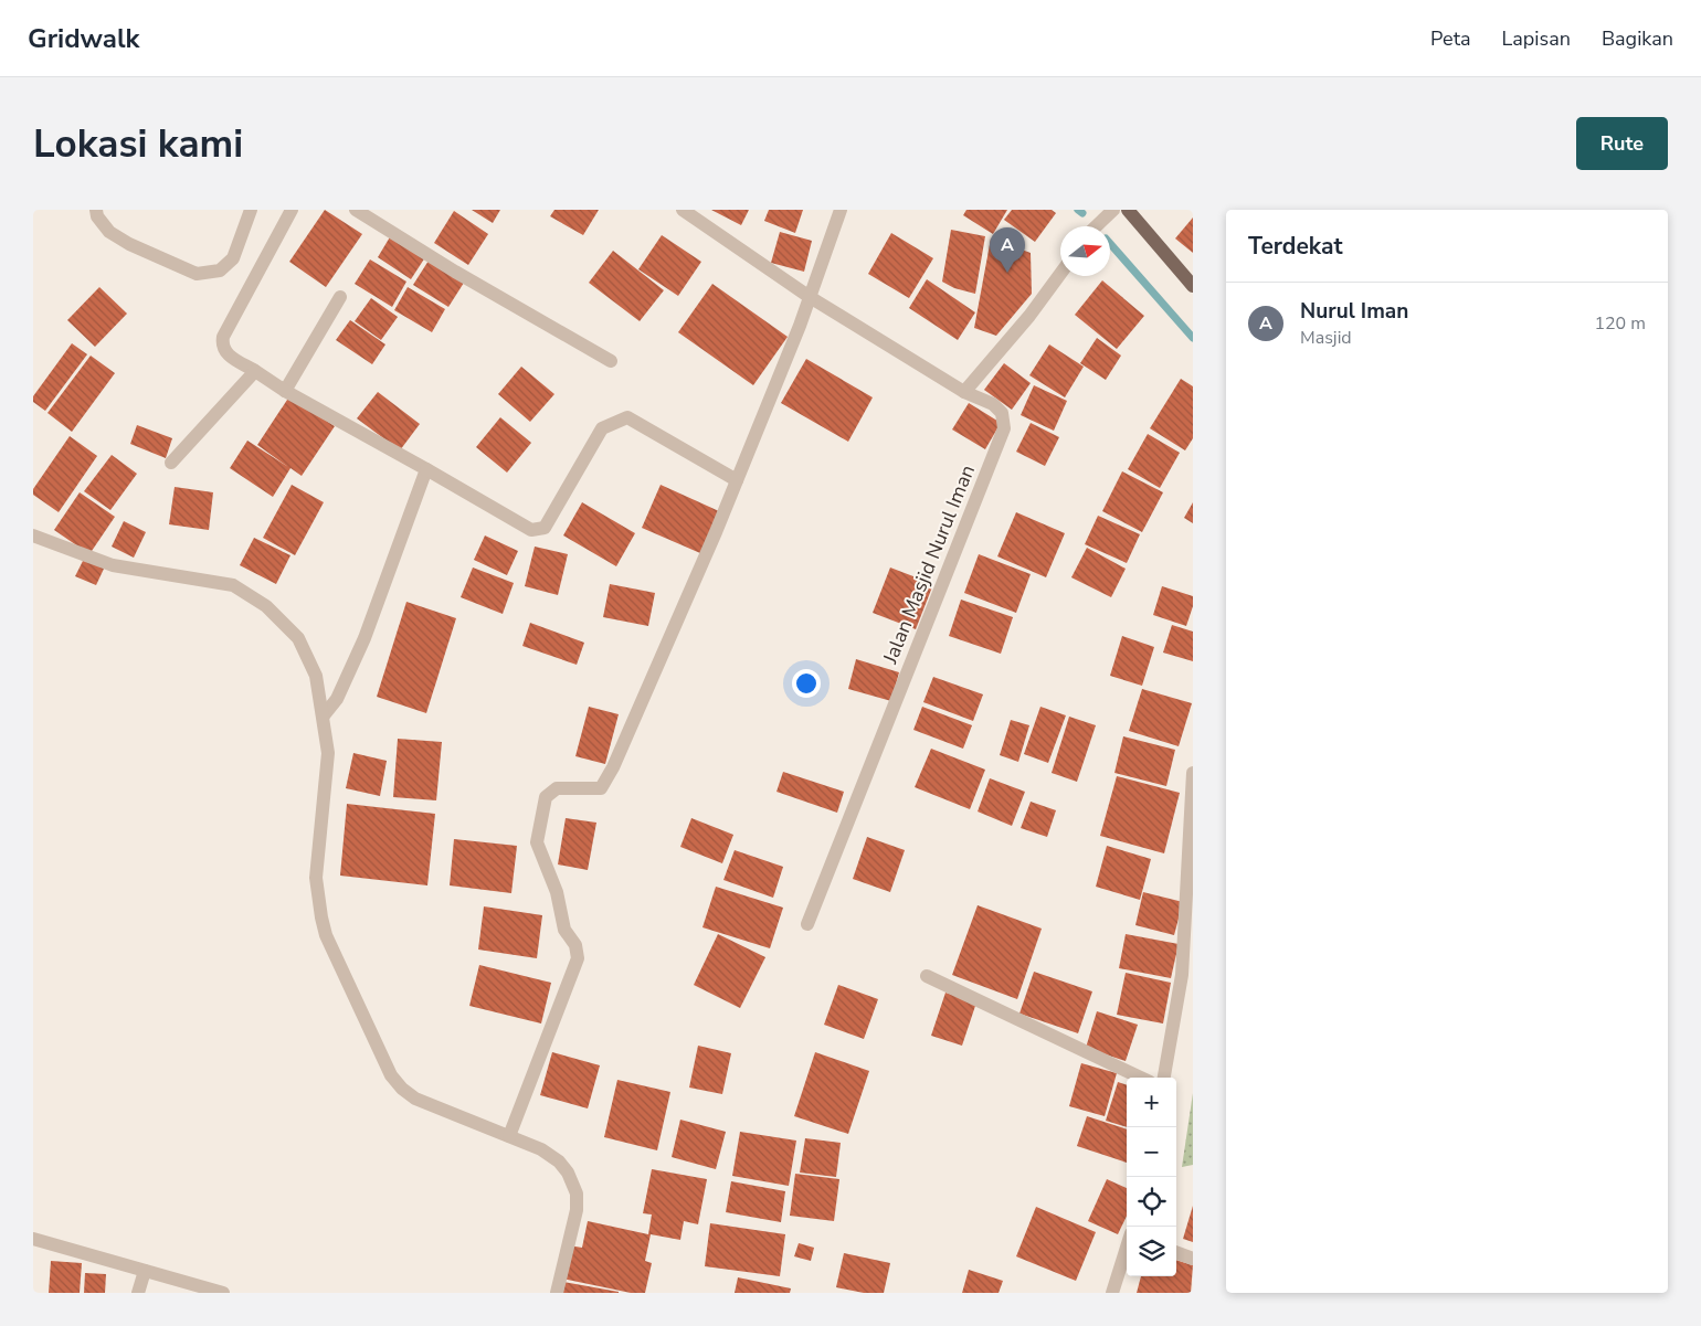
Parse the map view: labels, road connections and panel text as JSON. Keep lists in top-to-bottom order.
{
  "streets": {
    "street": ["Jalan Masjid Nurul Iman"]
  },
  "north": "right",
  "page": {
    "header": "Gridwalk",
    "nav": ["Peta", "Lapisan", "Bagikan"],
    "buttons": "Rute",
    "title": "Lokasi kami",
    "heading": "Terdekat",
    "pins": "A",
    "list": [
      {
        "mark": "A",
        "name": "Nurul Iman",
        "note": "Masjid",
        "value": "120 m"
      }
    ],
    "map_buttons": ["+", "−"]
  }
}
